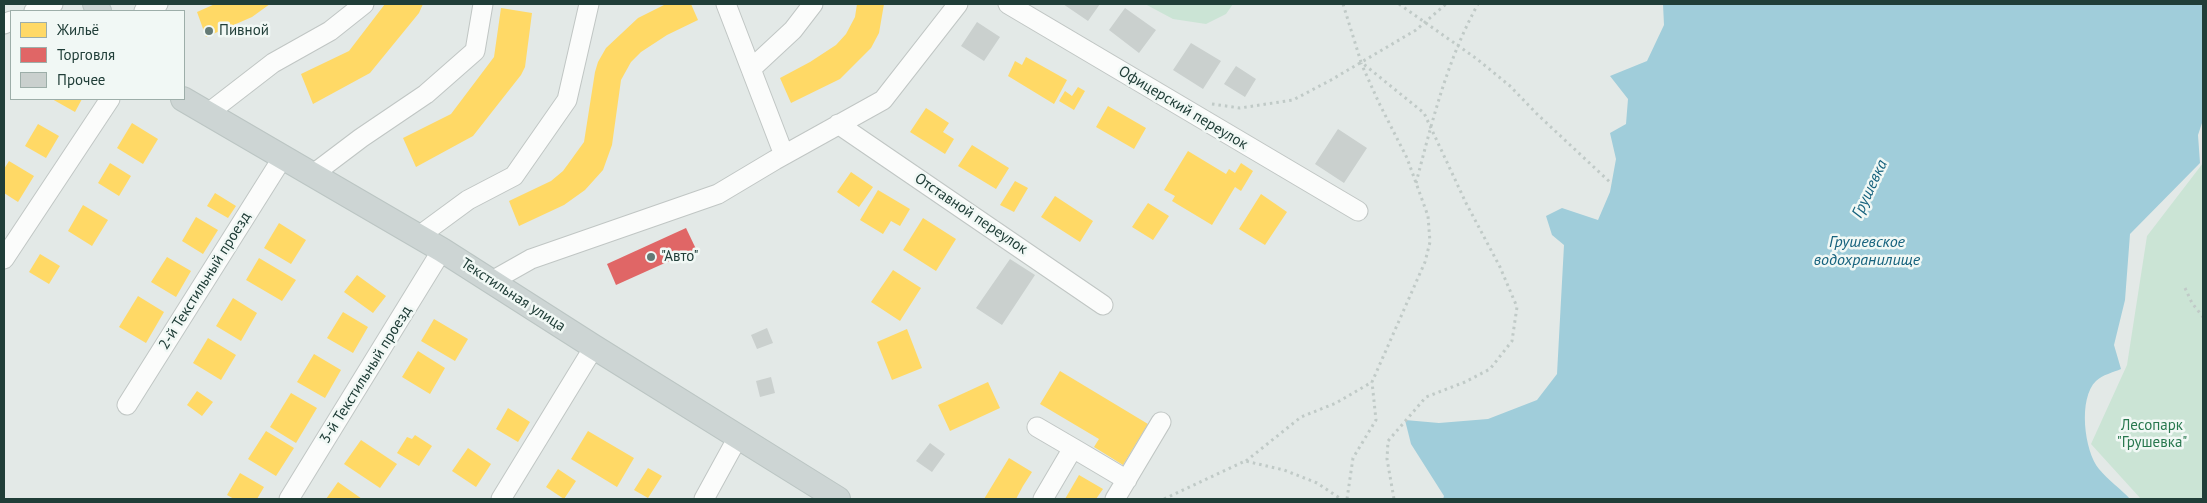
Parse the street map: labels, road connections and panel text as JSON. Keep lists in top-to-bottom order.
{
  "streets": {
    "main road": ["Текстильная улица"],
    "street": [
      "Офицерский переулок",
      "Отставной переулок",
      "2-й Текстильный проезд",
      "3-й Текстильный проезд"
    ]
  },
  "crossings": [
    ["2-й Текстильный проезд", "Текстильная улица"],
    ["Текстильная улица", "3-й Текстильный проезд"]
  ],
  "water": ["Грушевка", "Грушевское водохранилище"],
  "parks": ["Лесопарк \"Грушевка\""],
  "places": ["Пивной", "\"Авто\""],
  "legend": ["Жильё", "Торговля", "Прочее"]
}
